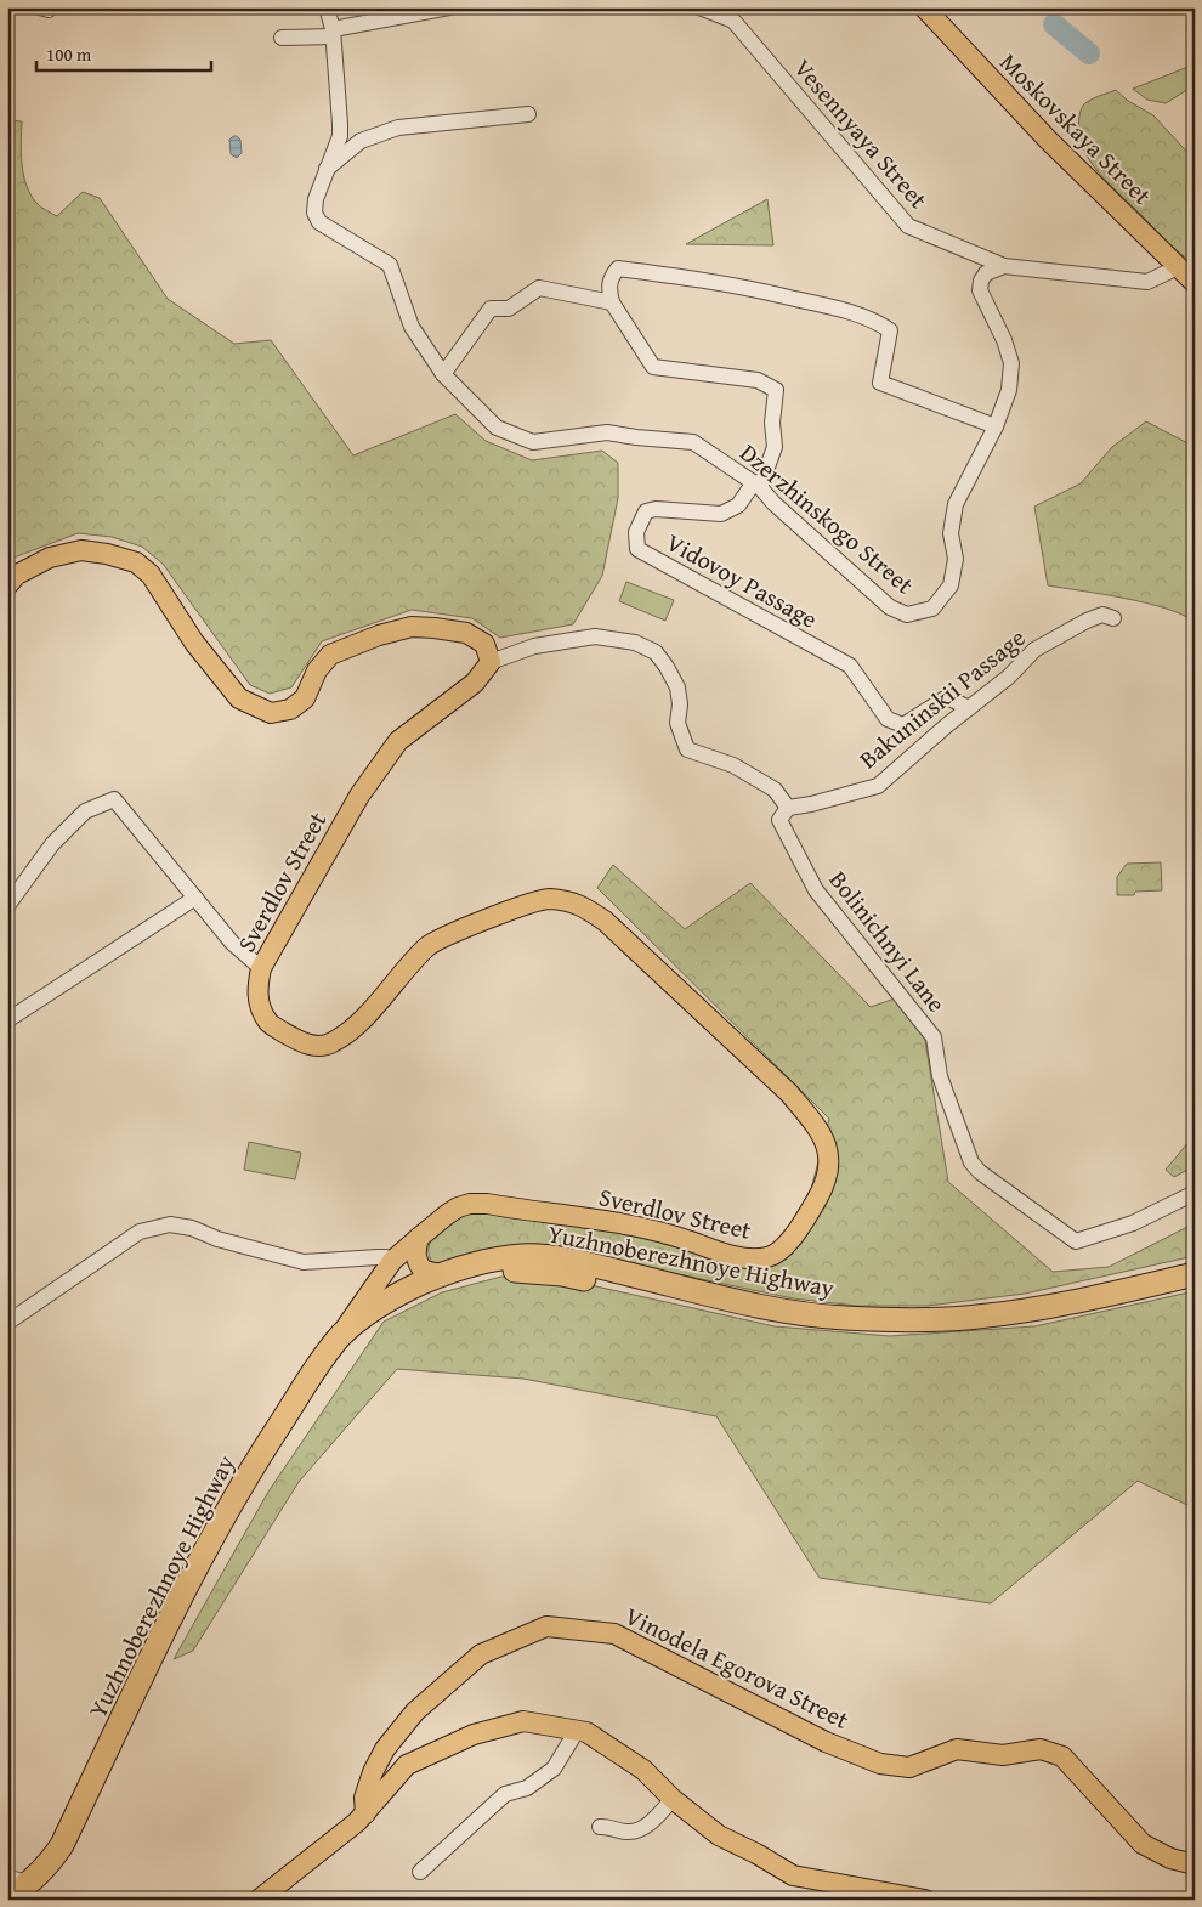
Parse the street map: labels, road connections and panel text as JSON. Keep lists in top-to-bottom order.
{
  "streets": {
    "highway": ["Yuzhnoberezhnoye Highway"],
    "main road": ["Moskovskaya Street", "Sverdlov Street", "Vinodela Egorova Street"],
    "street": [
      "Vesennyaya Street",
      "Dzerzhinskogo Street",
      "Vidovoy Passage",
      "Bakuninskii Passage",
      "Bolinichnyi Lane"
    ]
  },
  "crossings": [
    ["Vesennyaya Street", "Dzerzhinskogo Street"],
    ["Dzerzhinskogo Street", "Vidovoy Passage"],
    ["Vidovoy Passage", "Bakuninskii Passage"],
    ["Bakuninskii Passage", "Bolinichnyi Lane"],
    ["Sverdlov Street", "Yuzhnoberezhnoye Highway"]
  ],
  "scale_bar": "100 m"
}
